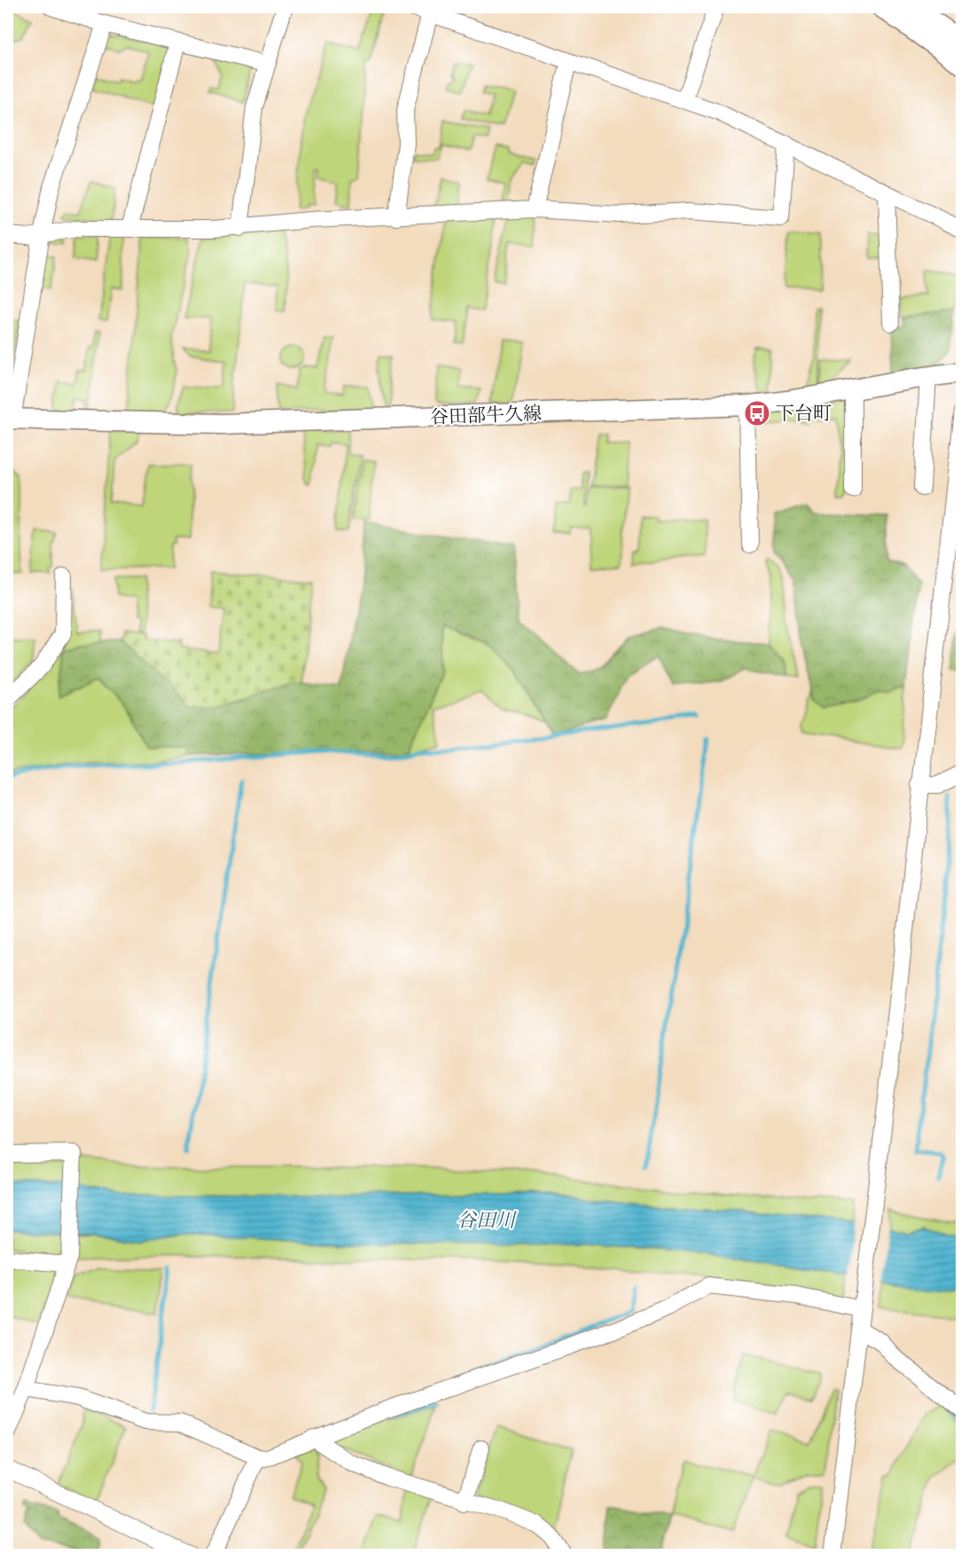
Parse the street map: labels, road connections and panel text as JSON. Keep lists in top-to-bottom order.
{
  "streets": {
    "main road": ["谷田部牛久線"]
  },
  "water": ["谷田川"],
  "places": {
    "bus stop": ["下台町"]
  }
}
